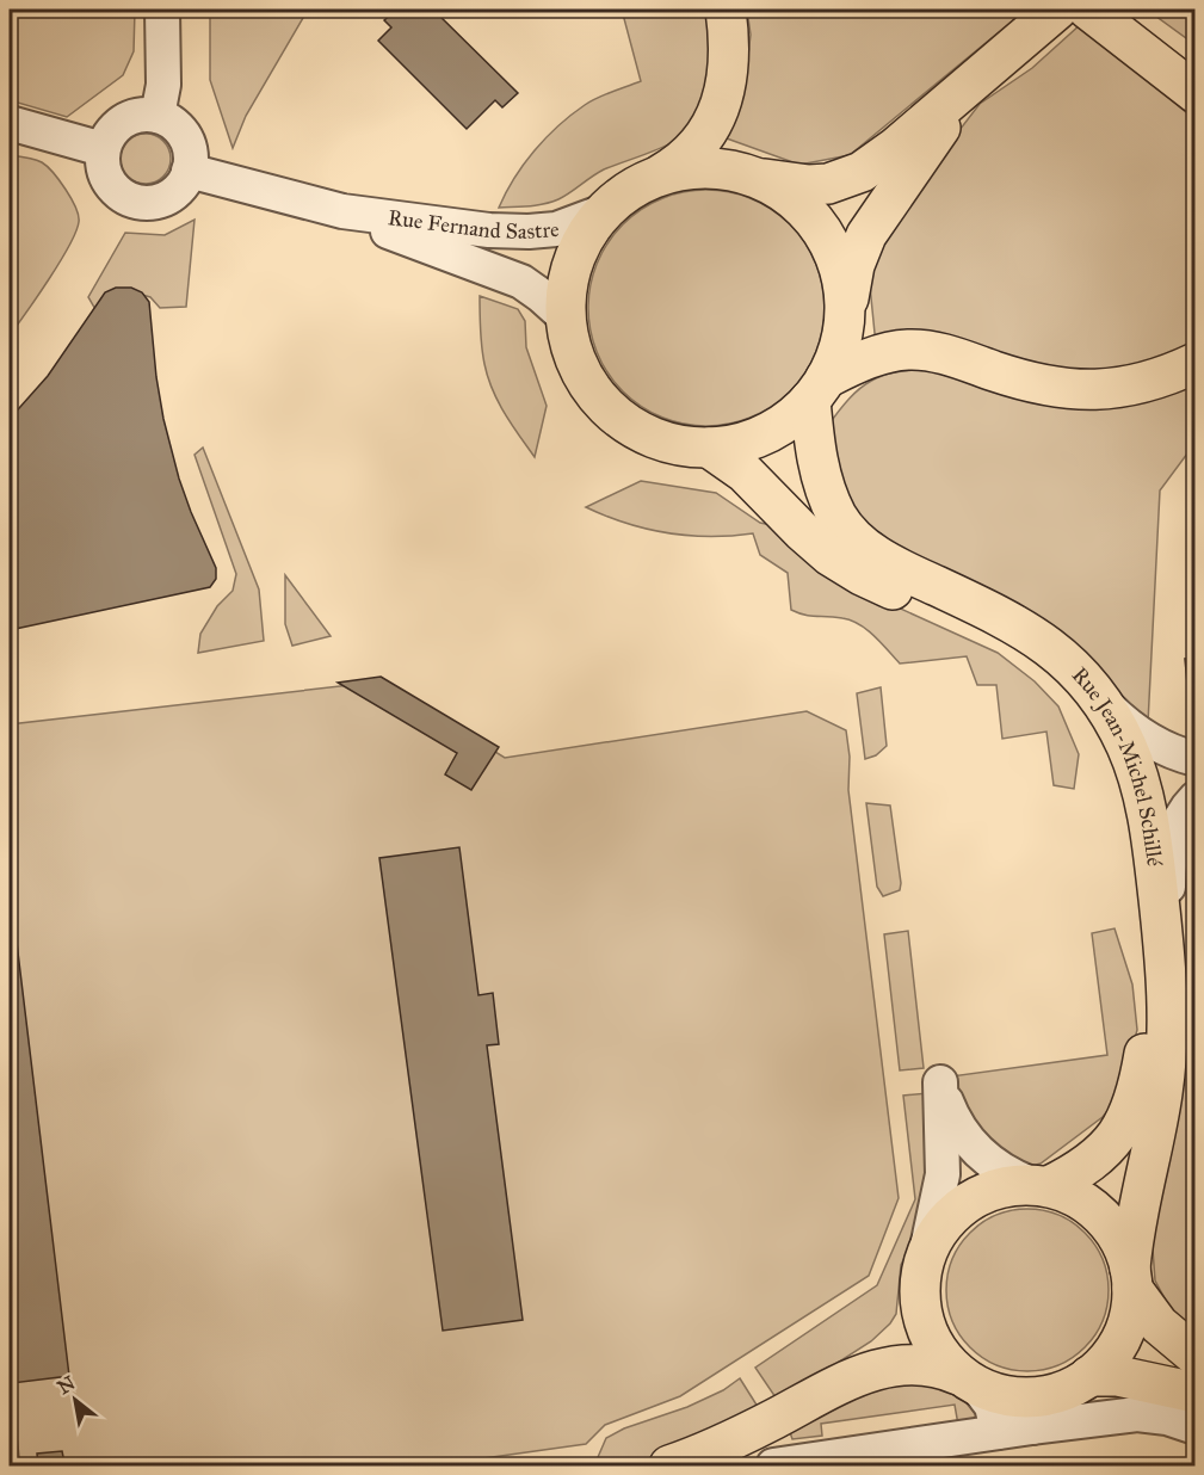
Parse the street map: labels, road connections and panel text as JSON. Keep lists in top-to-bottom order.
{
  "streets": {
    "main road": ["Rue Jean-Michel Schillé"],
    "street": ["Rue Fernand Sastre"]
  },
  "north": "top left"
}
